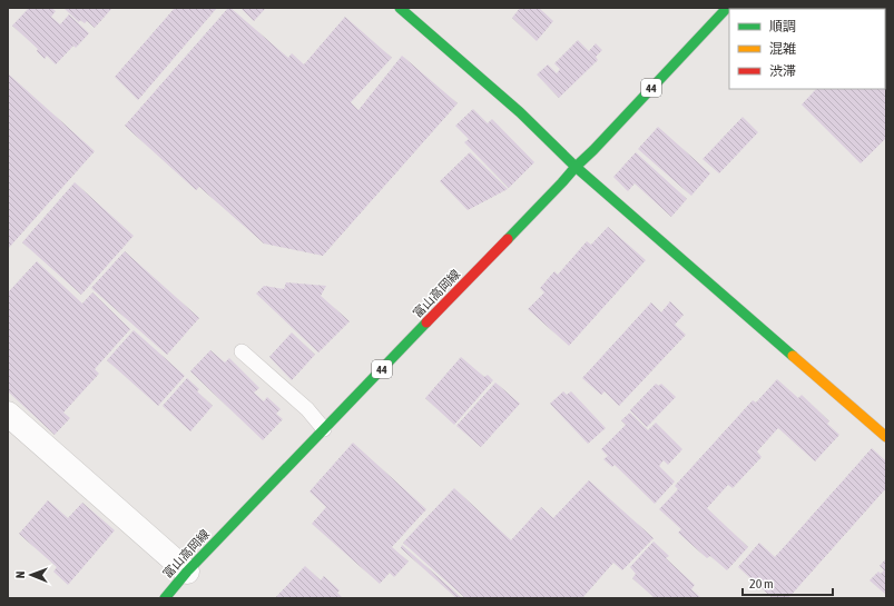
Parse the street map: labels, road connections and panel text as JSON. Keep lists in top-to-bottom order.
{
  "streets": {
    "main road": ["44", "富山高岡線"]
  },
  "legend": ["順調", "混雑", "渋滞"],
  "scale_bar": "20 m",
  "north": "left"
}
